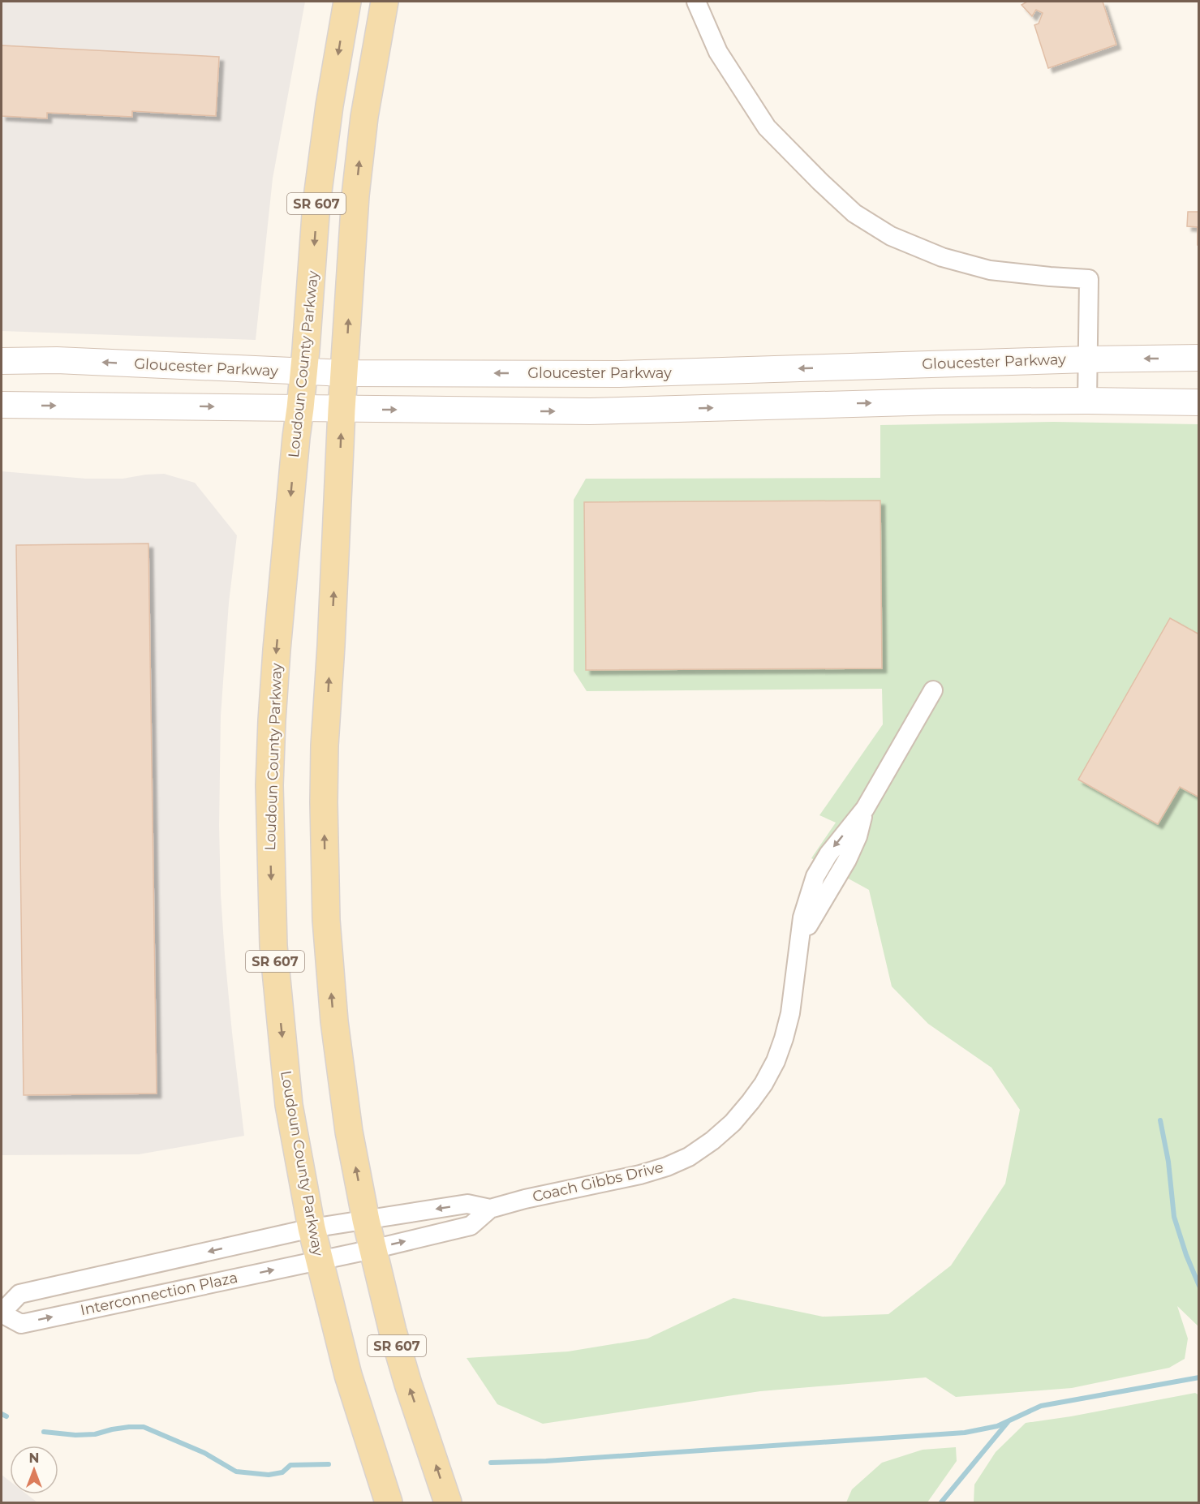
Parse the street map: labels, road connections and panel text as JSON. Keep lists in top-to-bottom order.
{
  "streets": {
    "main road": ["SR 607", "Gloucester Parkway", "Loudoun County Parkway"],
    "street": ["Coach Gibbs Drive", "Interconnection Plaza"]
  },
  "crossings": [
    ["SR 607", "Gloucester Parkway"],
    ["SR 607", "Coach Gibbs Drive"],
    ["Gloucester Parkway", "Loudoun County Parkway"],
    ["Loudoun County Parkway", "Coach Gibbs Drive"],
    ["Loudoun County Parkway", "Interconnection Plaza"],
    ["Coach Gibbs Drive", "Interconnection Plaza"]
  ],
  "north": "top"
}
